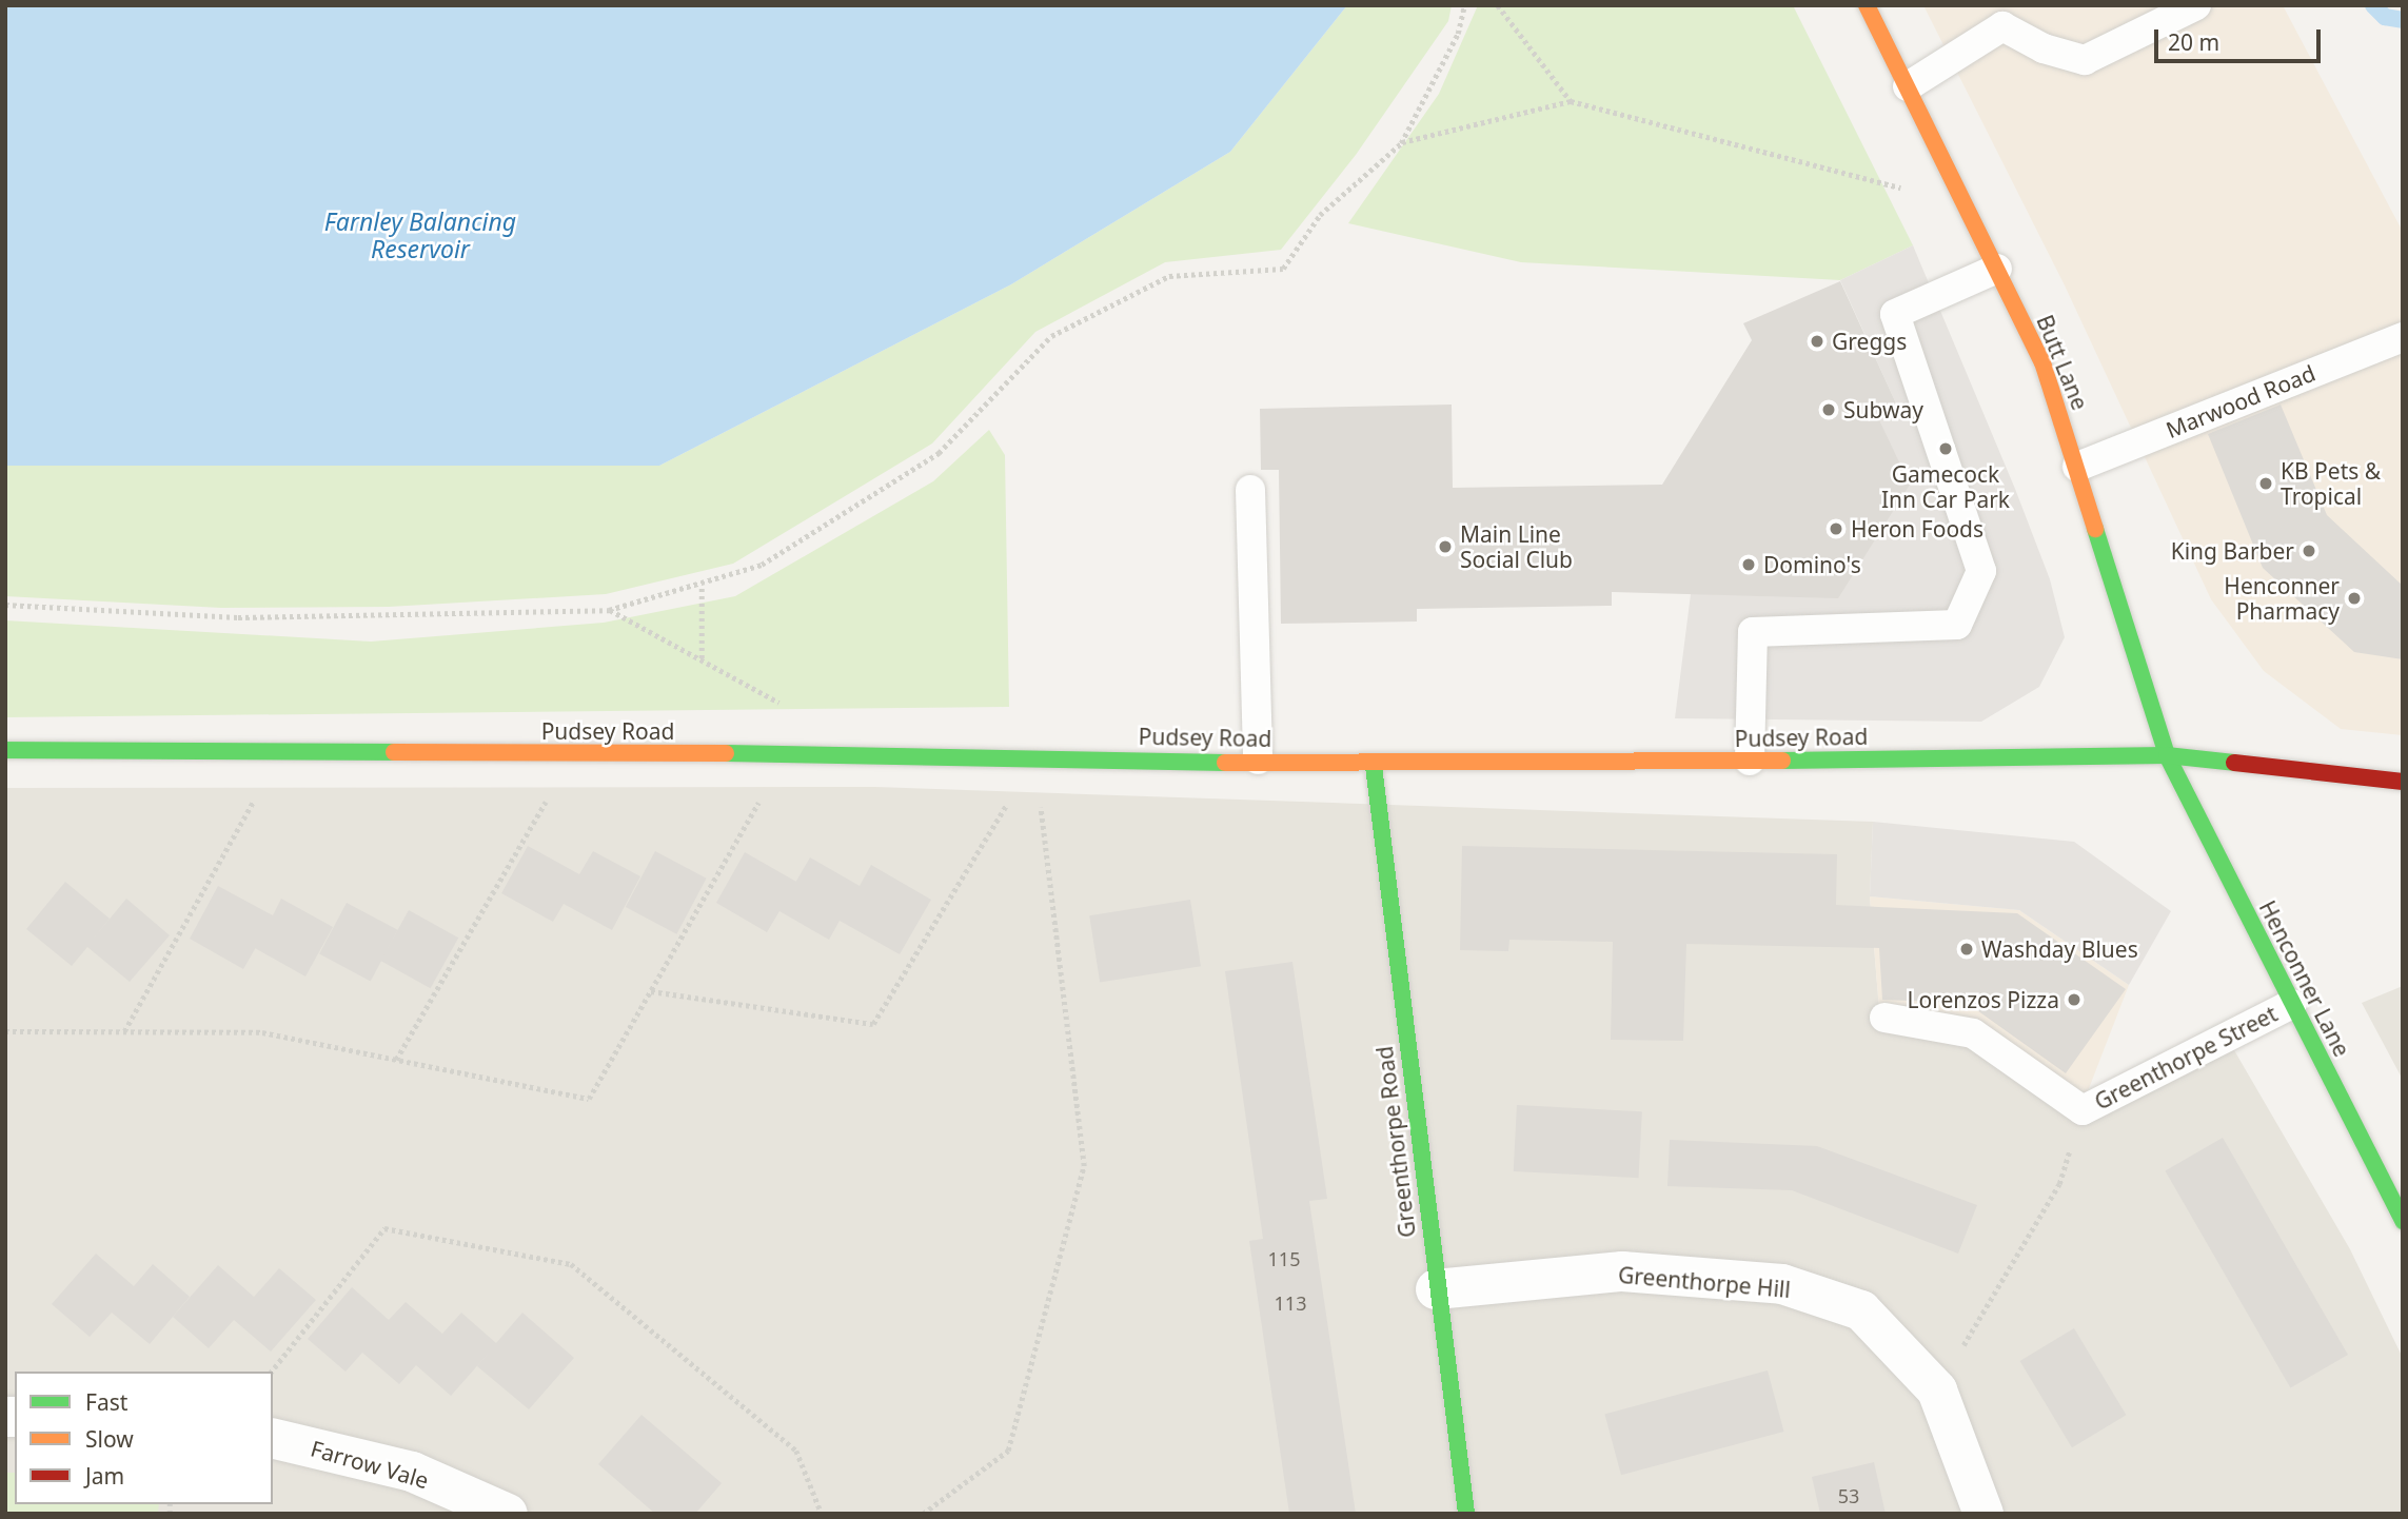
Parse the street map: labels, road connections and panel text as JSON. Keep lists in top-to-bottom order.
{
  "streets": {
    "main road": [
      "Butt Lane",
      "Pudsey Road",
      "Henconner Lane",
      "Greenthorpe Road"
    ],
    "street": ["Greenthorpe Hill", "Farrow Vale"],
    "lane": ["Marwood Road", "Greenthorpe Street"]
  },
  "crossings": [
    ["Butt Lane", "Marwood Road"],
    ["Butt Lane", "Pudsey Road"],
    ["Butt Lane", "Henconner Lane"],
    ["Pudsey Road", "Henconner Lane"],
    ["Pudsey Road", "Greenthorpe Road"],
    ["Henconner Lane", "Greenthorpe Street"],
    ["Greenthorpe Road", "Greenthorpe Hill"]
  ],
  "water": ["Farnley Balancing Reservoir"],
  "places": [
    "Greggs",
    "Subway",
    "Gamecock Inn Car Park",
    "KB Pets & Tropical",
    "Heron Foods",
    "Main Line Social Club",
    "King Barber",
    "Domino's",
    "Henconner Pharmacy",
    "Washday Blues",
    "Lorenzos Pizza"
  ],
  "house_numbers": ["115", "113", "53"],
  "legend": ["Fast", "Slow", "Jam"],
  "scale_bar": "20 m"
}
